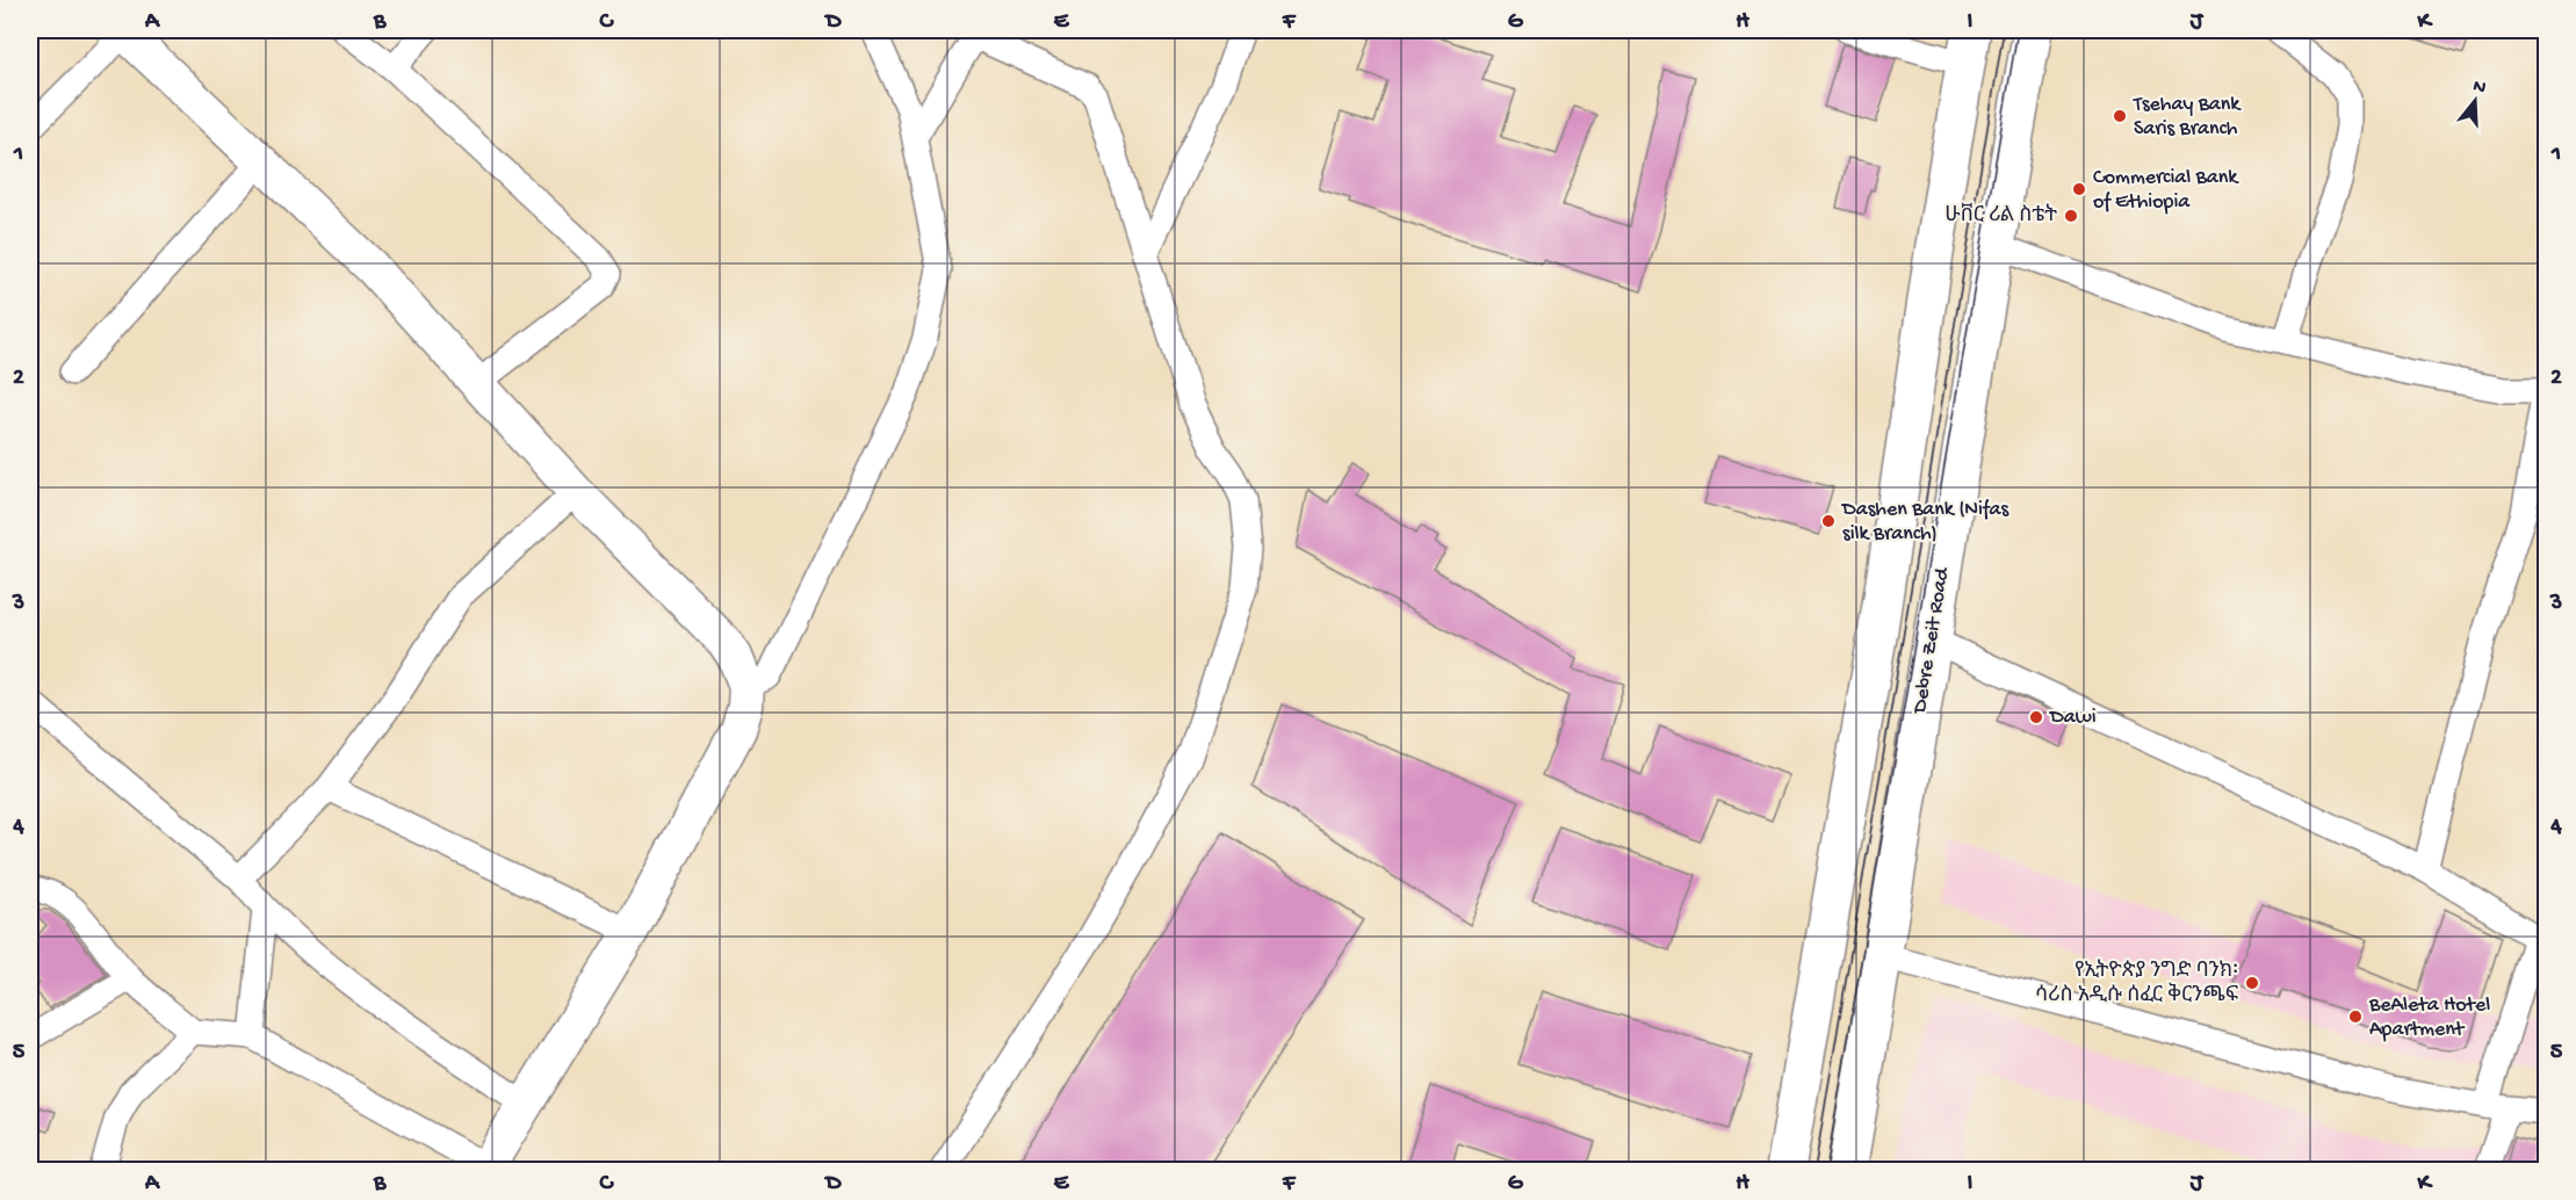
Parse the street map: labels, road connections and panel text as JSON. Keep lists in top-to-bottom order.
{
  "streets": {
    "main road": ["Debre Zeit Road"]
  },
  "places": [
    "Tsehay Bank Saris Branch",
    "Commercial Bank of Ethiopia",
    "ሁቨር ሪል ስቴት",
    "Dashen Bank (Nifas silk Branch)",
    "Dawi",
    "የኢትዮጵያ ንግድ ባንክ፡ ሳሪስ አዲሱ ሰፈር ቅርንጫፍ",
    "BeAleta Hotel Apartment"
  ],
  "north": "top",
  "grid": {
    "columns": [
      "A",
      "B",
      "C",
      "D",
      "E",
      "F",
      "G",
      "H",
      "I",
      "J",
      "K"
    ],
    "rows": [
      "1",
      "2",
      "3",
      "4",
      "5"
    ]
  }
}
